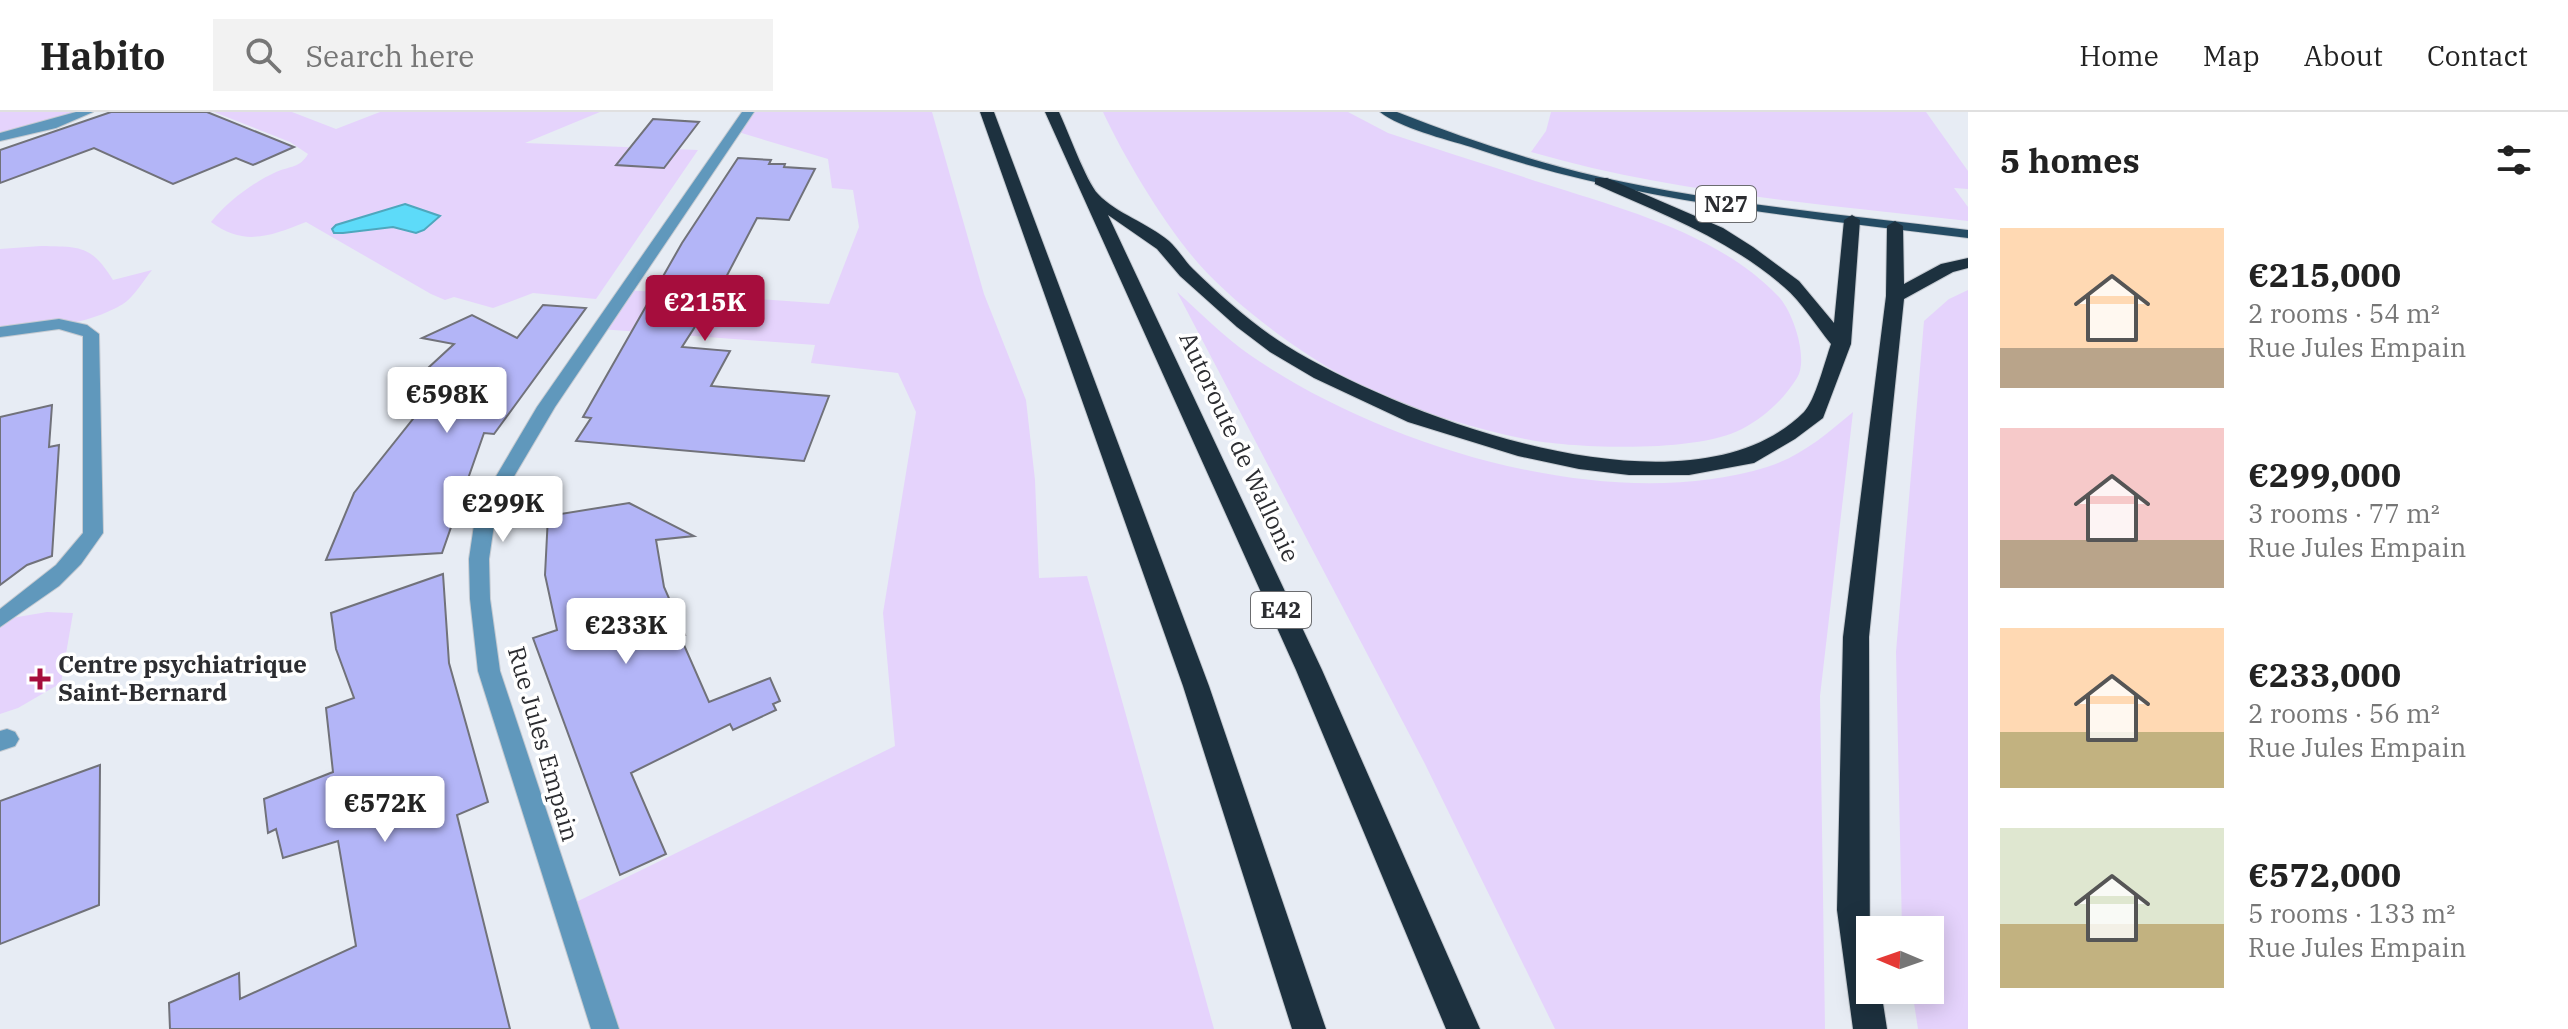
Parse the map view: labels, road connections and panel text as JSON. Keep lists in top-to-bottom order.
{
  "streets": {
    "highway": ["Autoroute de Wallonie", "E42"],
    "main road": ["N27"],
    "street": ["Rue Jules Empain"]
  },
  "places": {
    "health": ["Centre psychiatrique Saint-Bernard"]
  },
  "north": "left",
  "page": {
    "header": "Habito",
    "search": "Search here",
    "nav": [
      "Home",
      "Map",
      "About",
      "Contact"
    ],
    "heading": "5 homes",
    "list": [
      {
        "name": "€215,000",
        "note": "2 rooms · 54 m² · Rue Jules Empain"
      },
      {
        "name": "€299,000",
        "note": "3 rooms · 77 m² · Rue Jules Empain"
      },
      {
        "name": "€233,000",
        "note": "2 rooms · 56 m² · Rue Jules Empain"
      },
      {
        "name": "€572,000",
        "note": "5 rooms · 133 m² · Rue Jules Empain"
      }
    ],
    "price": [
      "€215K",
      "€598K",
      "€299K",
      "€233K",
      "€572K"
    ]
  }
}
